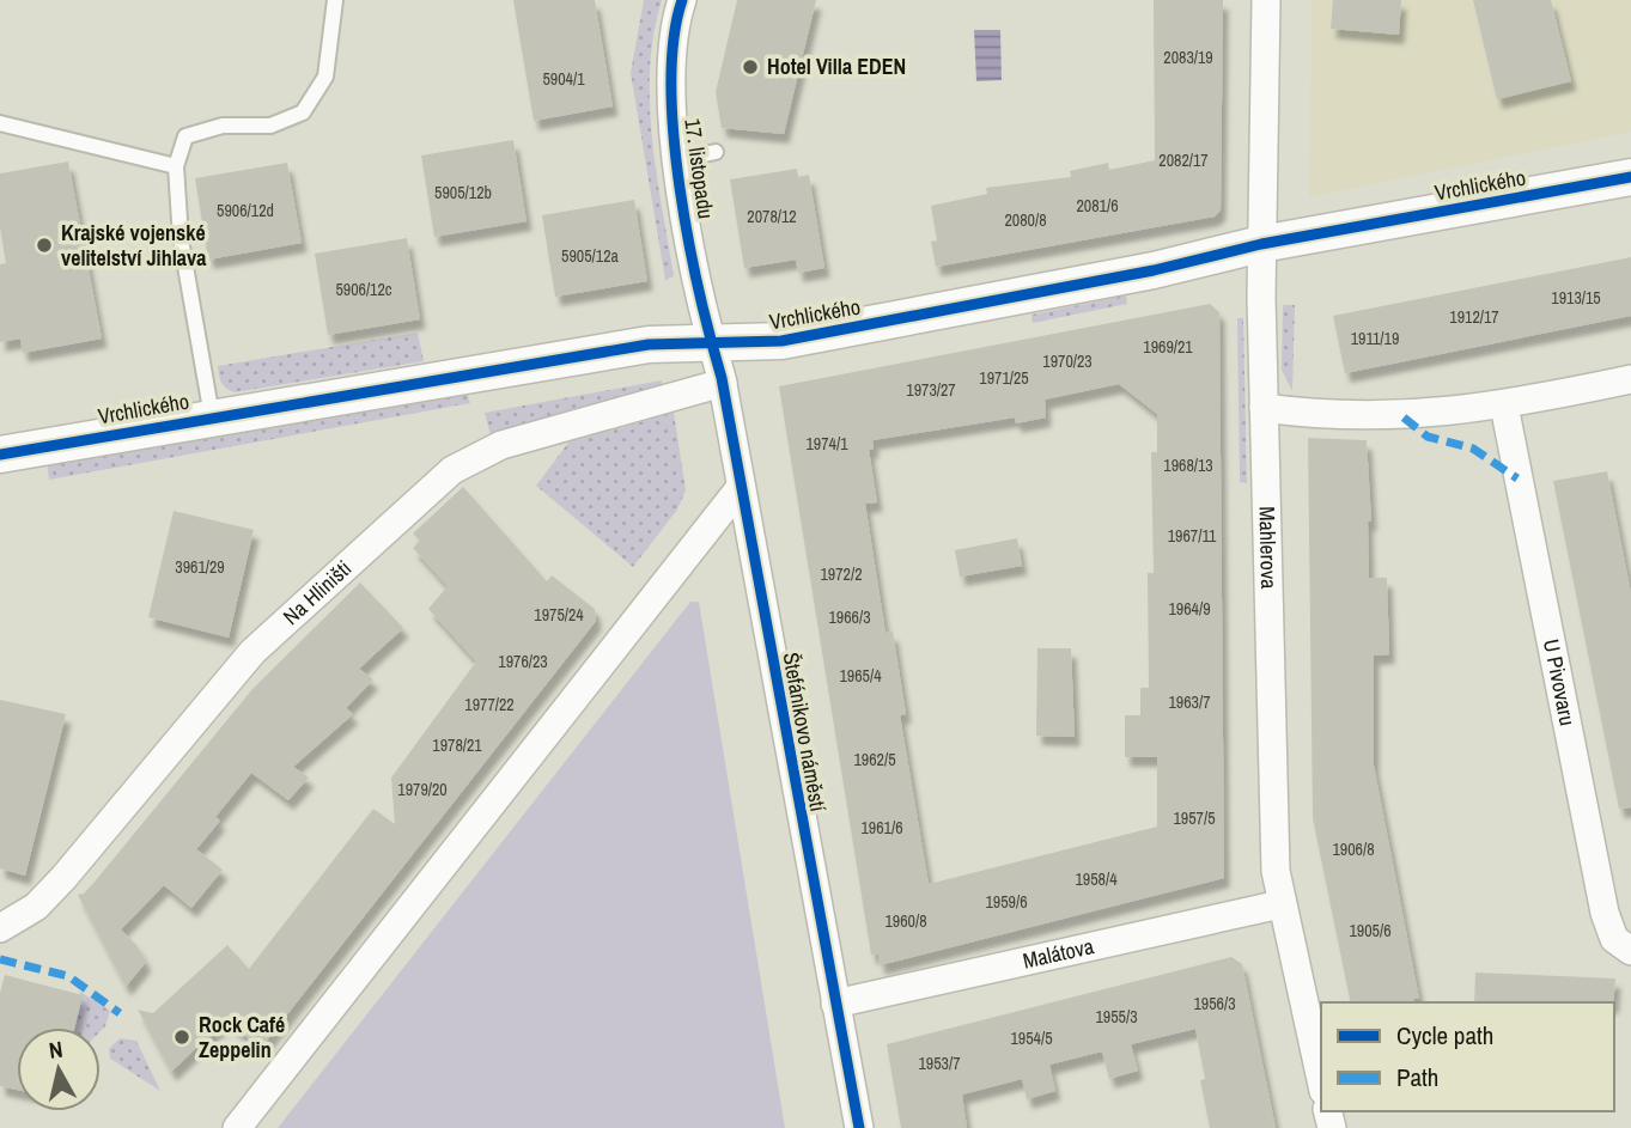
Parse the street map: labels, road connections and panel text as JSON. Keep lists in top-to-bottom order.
{
  "streets": {
    "street": [
      "17. listopadu",
      "Vrchlického",
      "Mahlerova",
      "Na Hliništi",
      "U Pivovaru",
      "Štefánikovo náměstí",
      "Malátova"
    ]
  },
  "crossings": [
    ["17. listopadu", "Vrchlického"],
    ["17. listopadu", "Štefánikovo náměstí"],
    ["Vrchlického", "Mahlerova"],
    ["Vrchlického", "Štefánikovo náměstí"],
    ["Mahlerova", "Malátova"],
    ["Na Hliništi", "Štefánikovo náměstí"],
    ["Štefánikovo náměstí", "Malátova"]
  ],
  "places": ["Hotel Villa EDEN", "Krajské vojenské velitelství Jihlava", "Rock Café Zeppelin"],
  "house_numbers": [
    "2083/19",
    "5904/1",
    "2082/17",
    "5905/12b",
    "2081/6",
    "5906/12d",
    "2078/12",
    "2080/8",
    "5905/12a",
    "5906/12c",
    "1913/15",
    "1912/17",
    "1911/19",
    "1969/21",
    "1970/23",
    "1971/25",
    "1973/27",
    "1974/1",
    "1968/13",
    "1967/11",
    "3961/29",
    "1972/2",
    "1964/9",
    "1975/24",
    "1966/3",
    "1976/23",
    "1965/4",
    "1963/7",
    "1977/22",
    "1978/21",
    "1962/5",
    "1979/20",
    "1957/5",
    "1961/6",
    "1906/8",
    "1958/4",
    "1959/6",
    "1960/8",
    "1905/6",
    "1956/3",
    "1955/3",
    "1954/5",
    "1953/7"
  ],
  "legend": ["Cycle path", "Path"],
  "north": "top"
}
